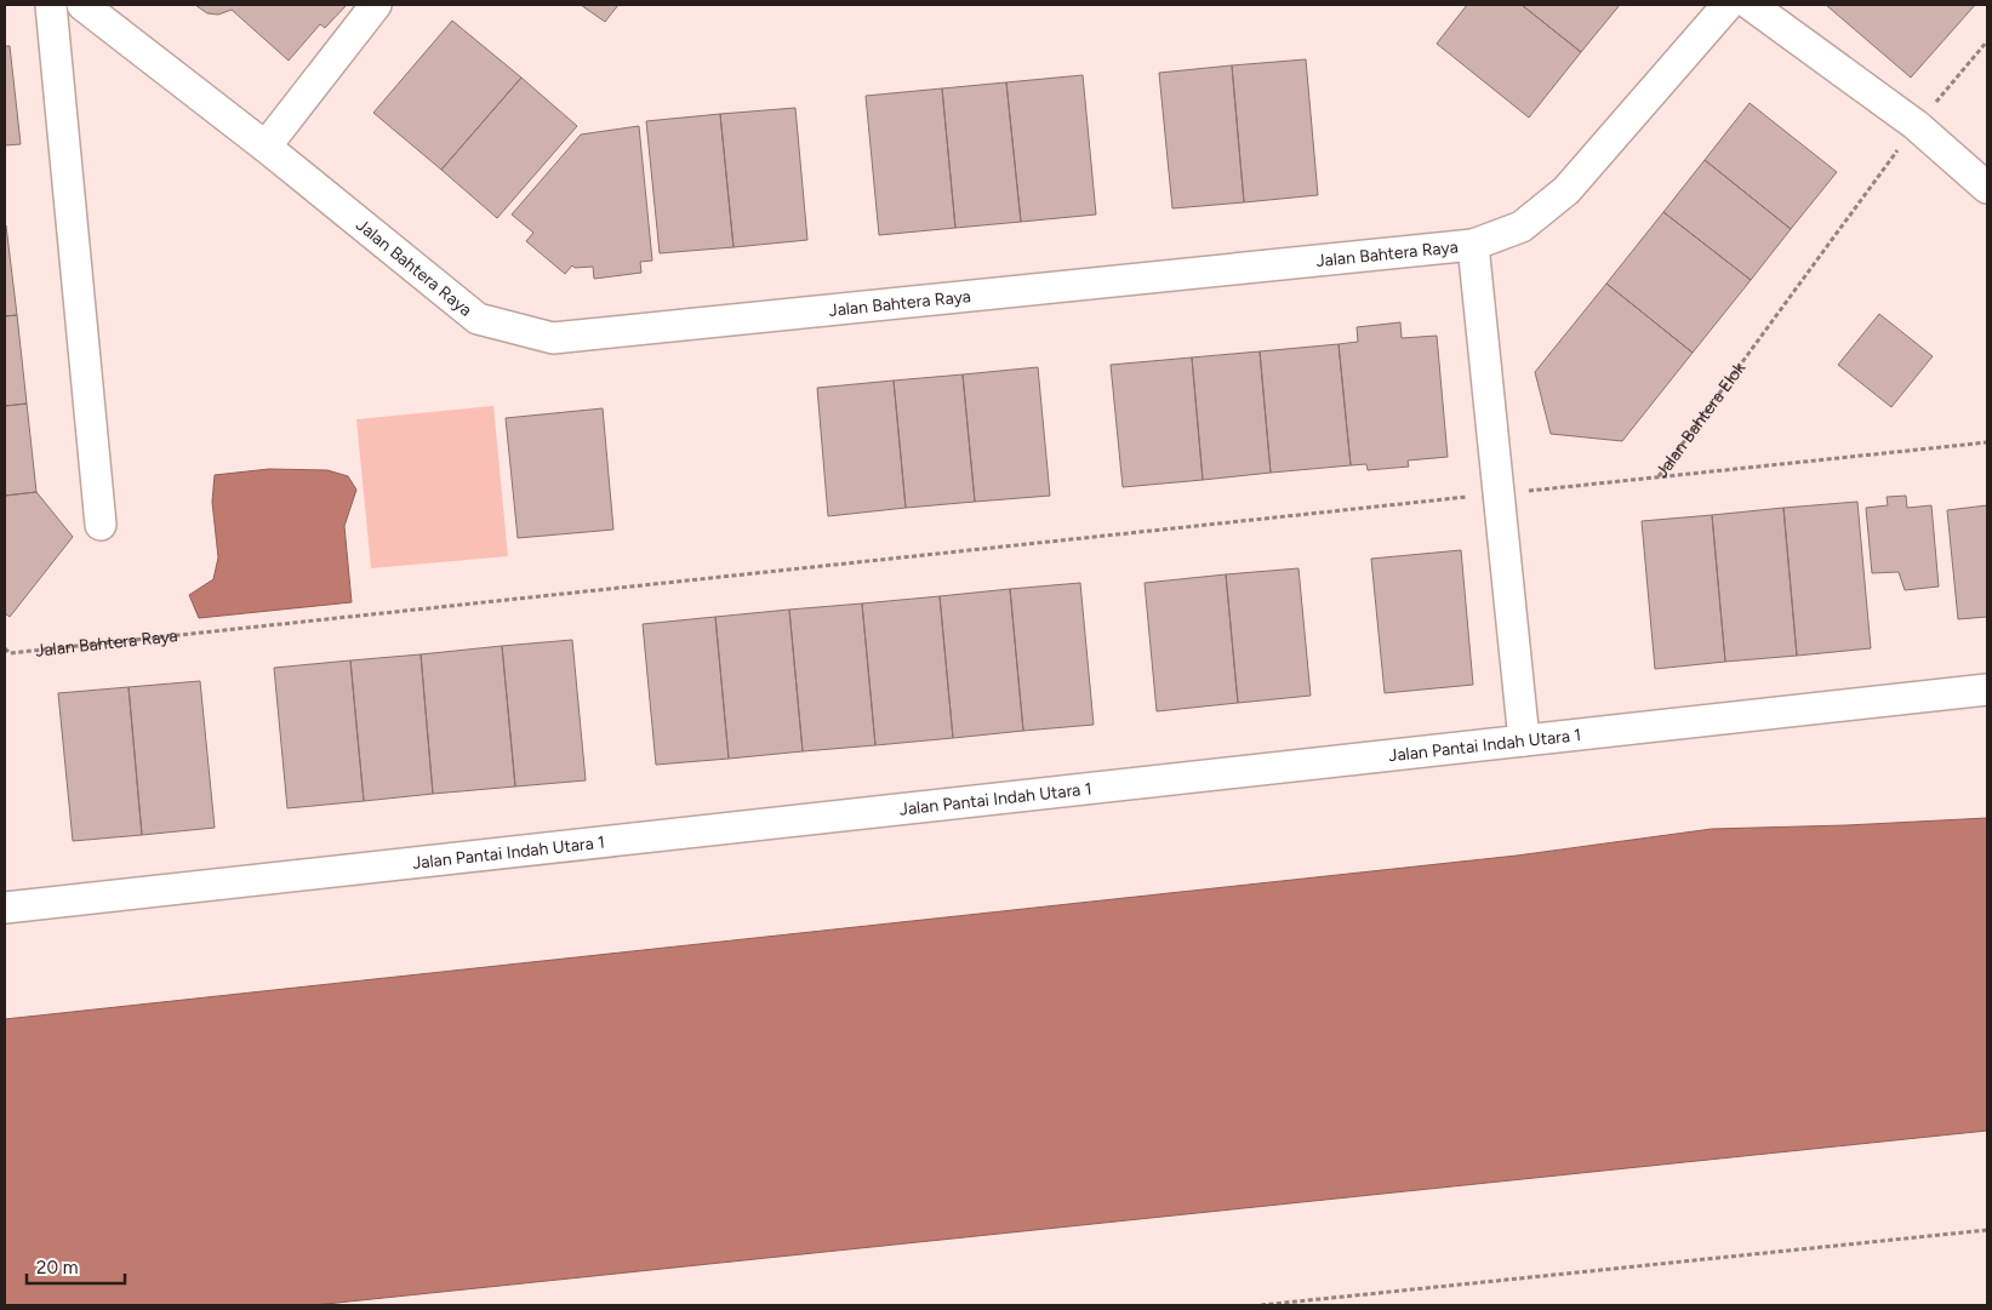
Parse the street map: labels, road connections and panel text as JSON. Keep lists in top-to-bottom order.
{
  "streets": {
    "street": ["Jalan Bahtera Raya", "Jalan Pantai Indah Utara 1"],
    "path": ["Jalan Bahtera Elok"]
  },
  "crossings": [
    ["Jalan Bahtera Raya", "Jalan Bahtera Elok"]
  ],
  "scale_bar": "20 m"
}
